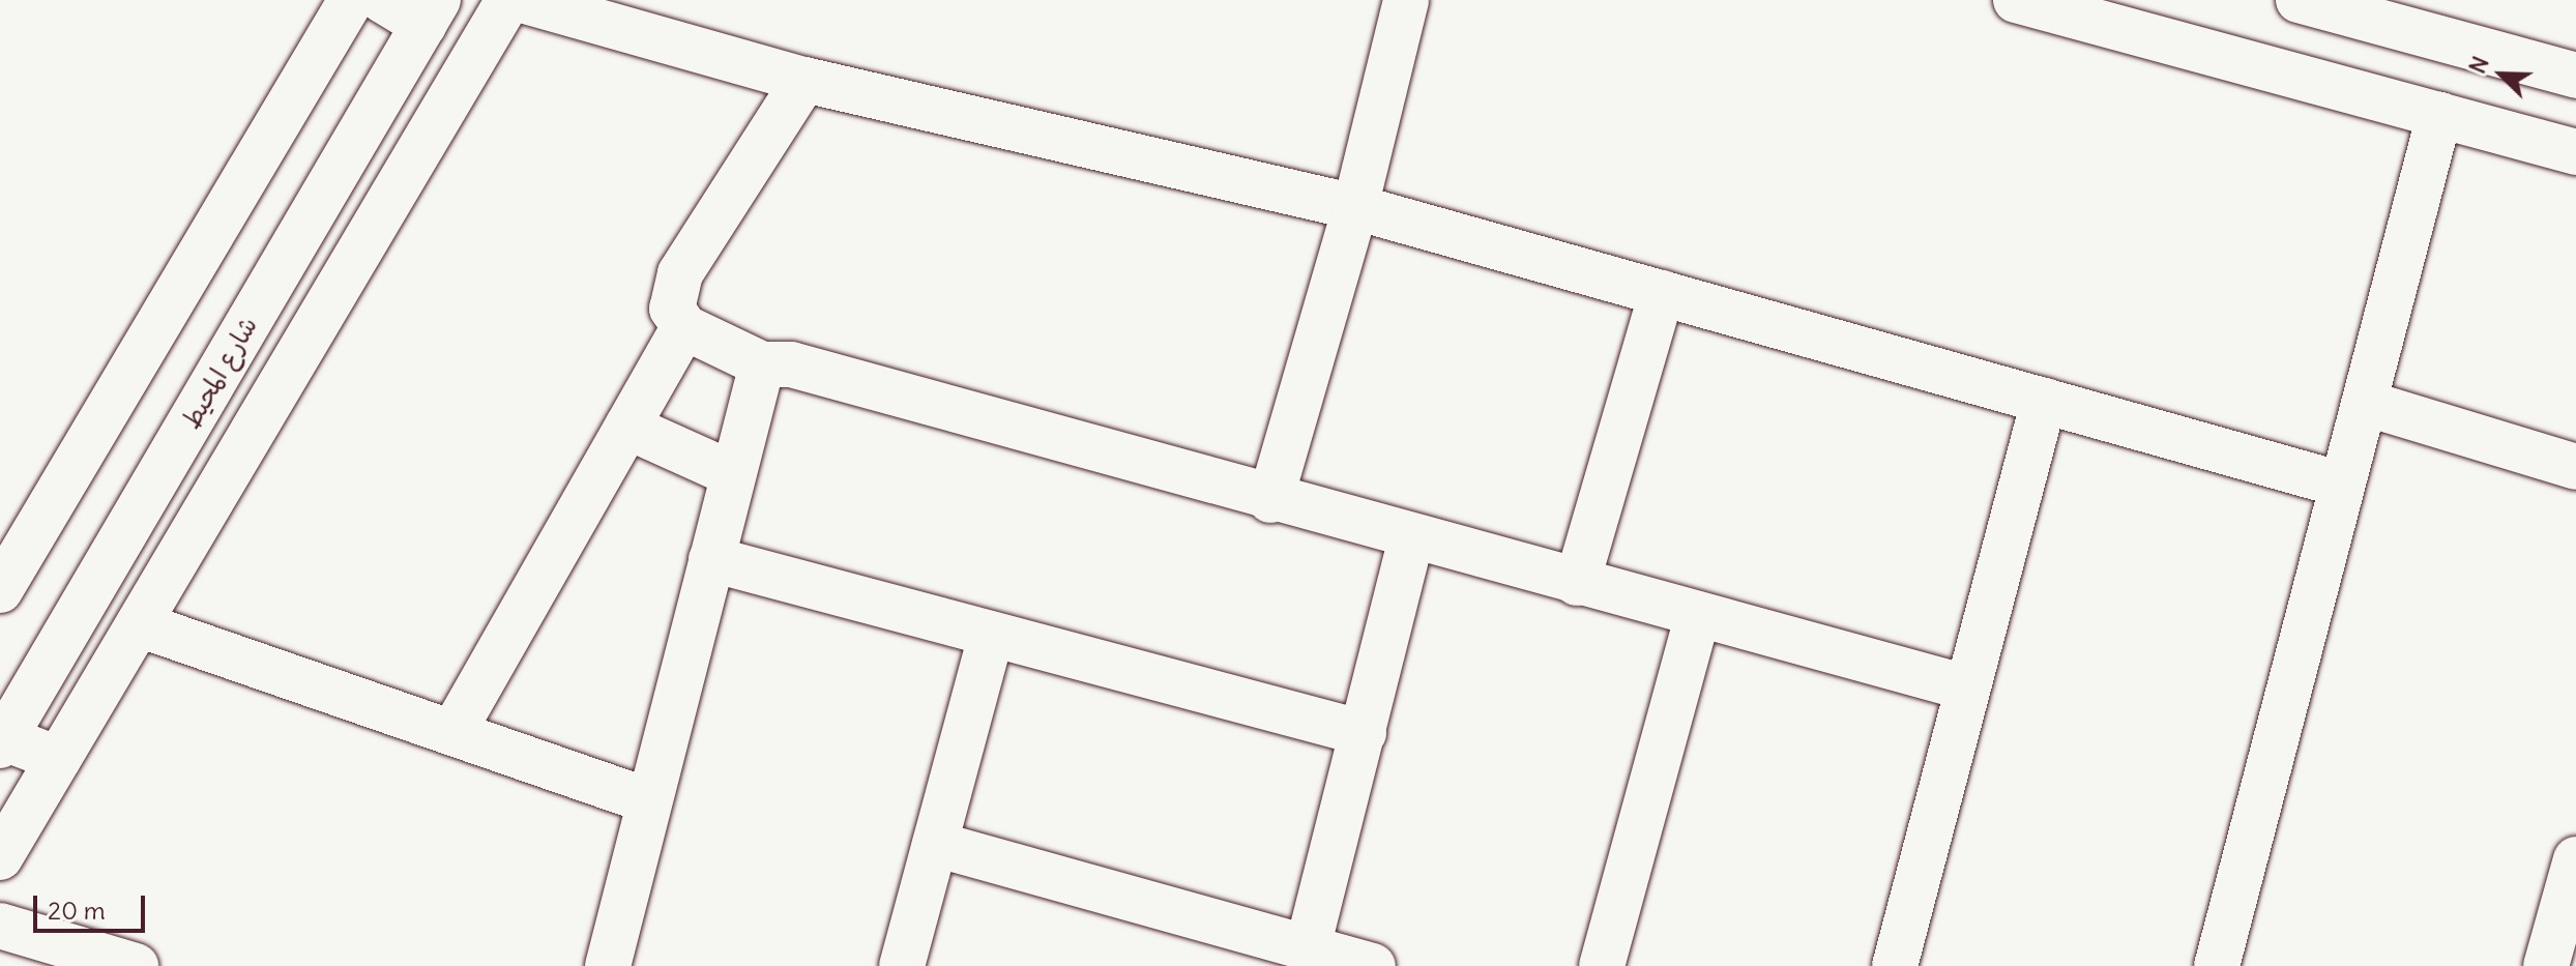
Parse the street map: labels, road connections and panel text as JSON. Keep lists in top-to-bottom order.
{
  "streets": {
    "street": ["شارع المحيط"]
  },
  "scale_bar": "20 m",
  "north": "top left"
}
